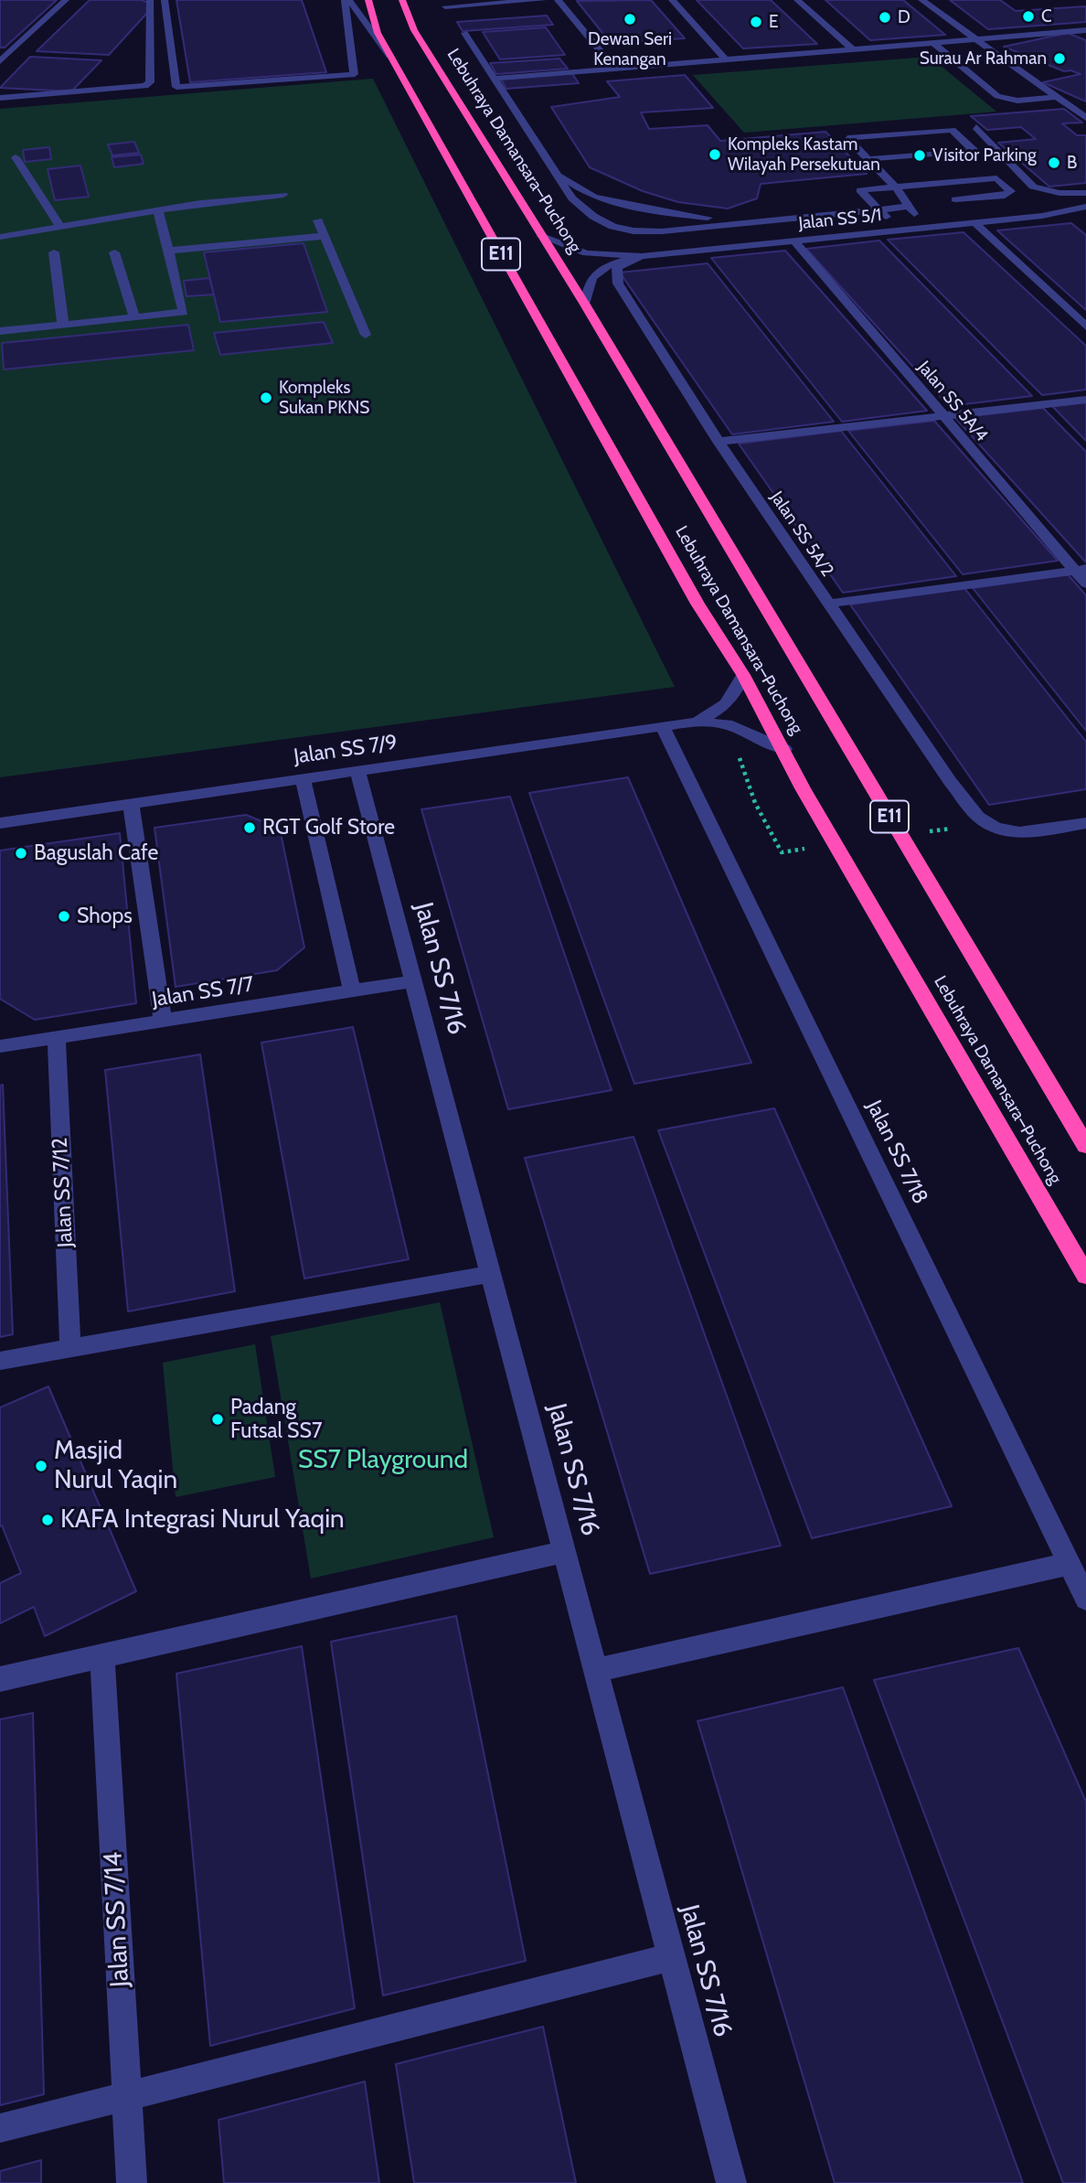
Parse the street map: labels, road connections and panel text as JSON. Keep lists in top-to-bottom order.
{
  "streets": {
    "highway": ["Lebuhraya Damansara–Puchong", "E11"],
    "street": [
      "Jalan SS 5/1",
      "Jalan SS 5A/4",
      "Jalan SS 5A/2",
      "Jalan SS 7/9",
      "Jalan SS 7/16",
      "Jalan SS 7/7",
      "Jalan SS 7/18",
      "Jalan SS 7/12",
      "Jalan SS 7/14"
    ]
  },
  "crossings": [
    ["Lebuhraya Damansara–Puchong", "Jalan SS 5/1"],
    ["Lebuhraya Damansara–Puchong", "Jalan SS 7/9"],
    ["Jalan SS 5/1", "Jalan SS 5A/4"],
    ["Jalan SS 5/1", "Jalan SS 5A/2"],
    ["Jalan SS 7/9", "Jalan SS 7/16"],
    ["Jalan SS 7/9", "Jalan SS 7/18"],
    ["Jalan SS 7/16", "Jalan SS 7/7"],
    ["Jalan SS 7/7", "Jalan SS 7/12"]
  ],
  "parks": ["SS7 Playground"],
  "places": [
    "C",
    "D",
    "Dewan Seri Kenangan",
    "E",
    "Surau Ar Rahman",
    "Kompleks Kastam Wilayah Persekutuan",
    "Visitor Parking",
    "B",
    "Kompleks Sukan PKNS",
    "RGT Golf Store",
    "Baguslah Cafe",
    "Shops",
    "Padang Futsal SS7",
    "Masjid Nurul Yaqin",
    "KAFA Integrasi Nurul Yaqin"
  ]
}
